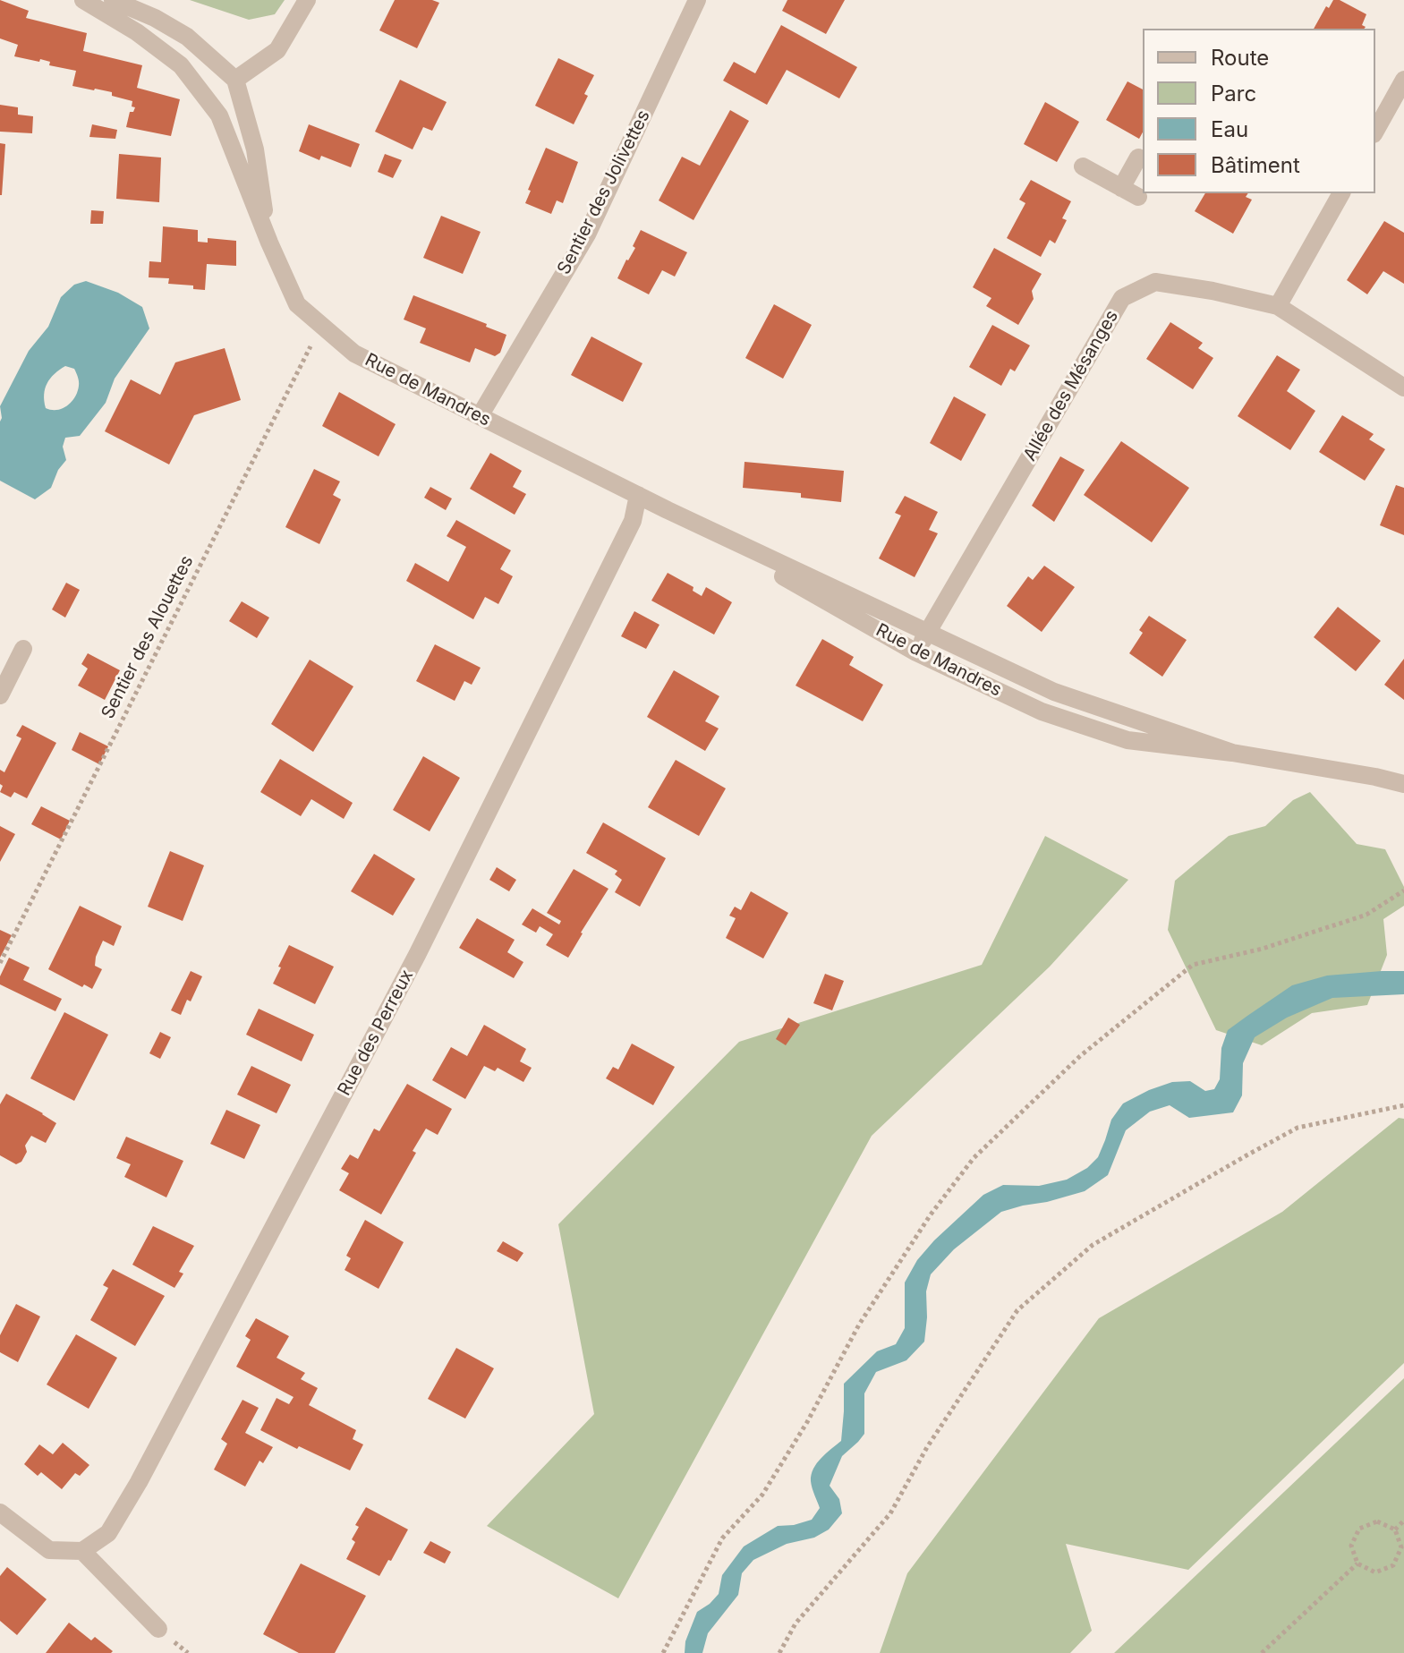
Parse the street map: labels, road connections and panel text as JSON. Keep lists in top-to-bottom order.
{
  "streets": {
    "street": [
      "Sentier des Jolivettes",
      "Allée des Mésanges",
      "Rue de Mandres",
      "Rue des Perreux"
    ],
    "path": ["Sentier des Alouettes"]
  },
  "crossings": [
    ["Sentier des Jolivettes", "Rue de Mandres"],
    ["Allée des Mésanges", "Rue de Mandres"],
    ["Rue de Mandres", "Sentier des Alouettes"],
    ["Rue de Mandres", "Rue des Perreux"]
  ],
  "legend": [
    "Route",
    "Parc",
    "Eau",
    "Bâtiment"
  ]
}
